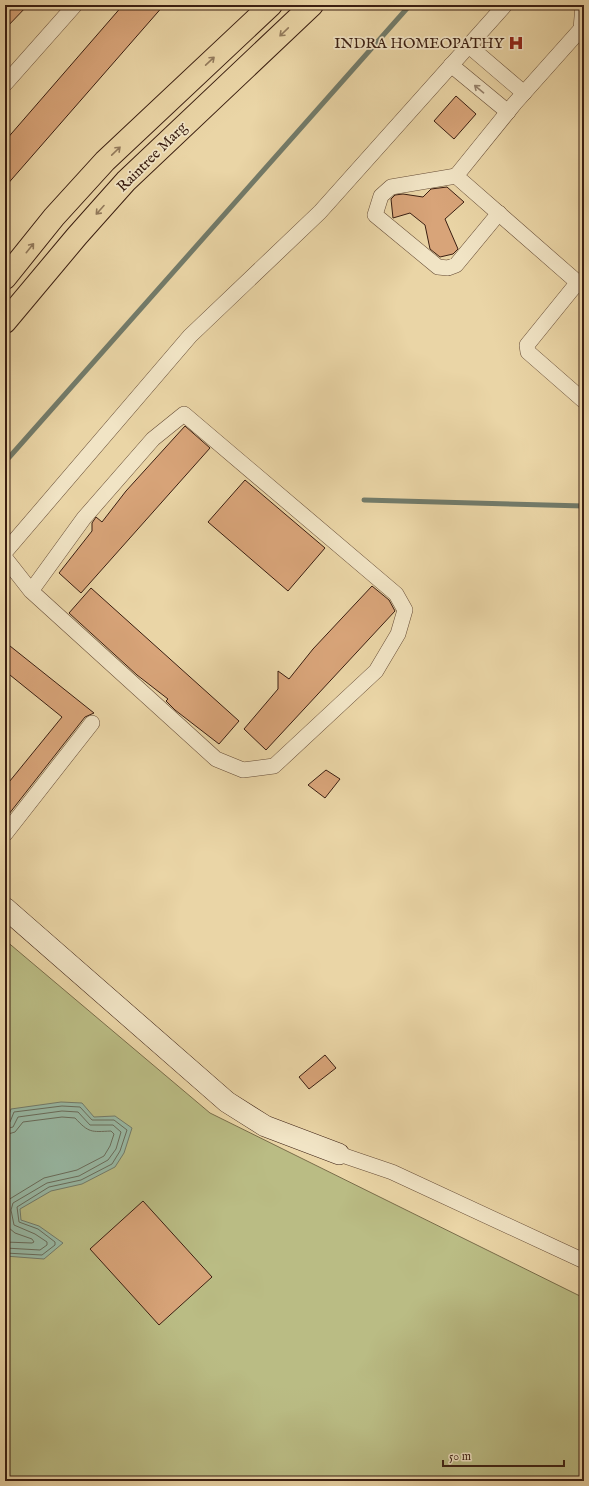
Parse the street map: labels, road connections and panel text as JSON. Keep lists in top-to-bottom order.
{
  "streets": {
    "main road": ["Raintree Marg"]
  },
  "places": {
    "hospital": ["INDRA HOMEOPATHY"]
  },
  "scale_bar": "50 m"
}
